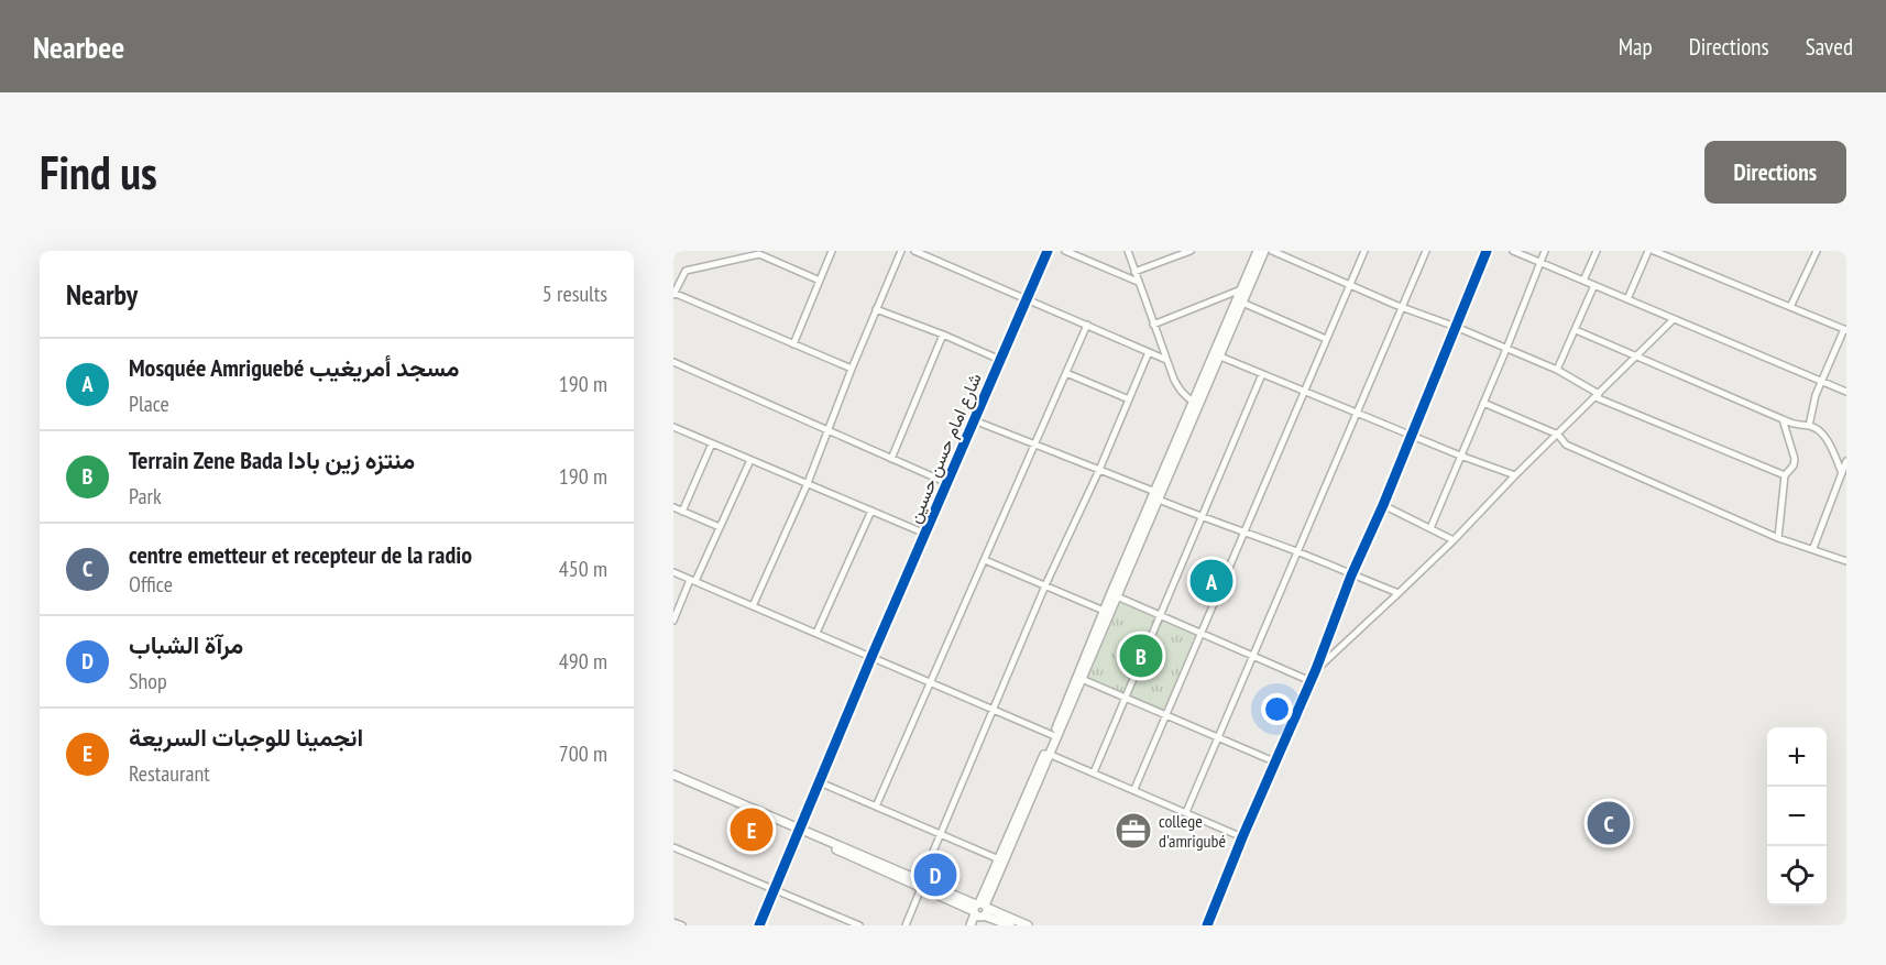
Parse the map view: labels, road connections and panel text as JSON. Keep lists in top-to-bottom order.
{
  "streets": {
    "street": ["شارع امام حسن حسين"]
  },
  "places": {
    "office": ["college d'amrigubé"]
  },
  "page": {
    "header": "Nearbee",
    "nav": ["Map", "Directions", "Saved"],
    "buttons": "Directions",
    "title": "Find us",
    "heading": ["Nearby", "5 results"],
    "list": [
      {
        "mark": "A",
        "name": "Mosquée Amriguebé مسجد أمريغيب",
        "note": "Place",
        "value": "190 m"
      },
      {
        "mark": "B",
        "name": "Terrain Zene Bada منتزه زين بادا",
        "note": "Park",
        "value": "190 m"
      },
      {
        "mark": "C",
        "name": "centre emetteur et recepteur de la radio",
        "note": "Office",
        "value": "450 m"
      },
      {
        "mark": "D",
        "name": "مرآة الشباب",
        "note": "Shop",
        "value": "490 m"
      },
      {
        "mark": "E",
        "name": "انجمينا للوجبات السريعة",
        "note": "Restaurant",
        "value": "700 m"
      }
    ],
    "pins": [
      "A",
      "B",
      "C",
      "E",
      "D"
    ],
    "map_buttons": ["+", "−"]
  }
}
